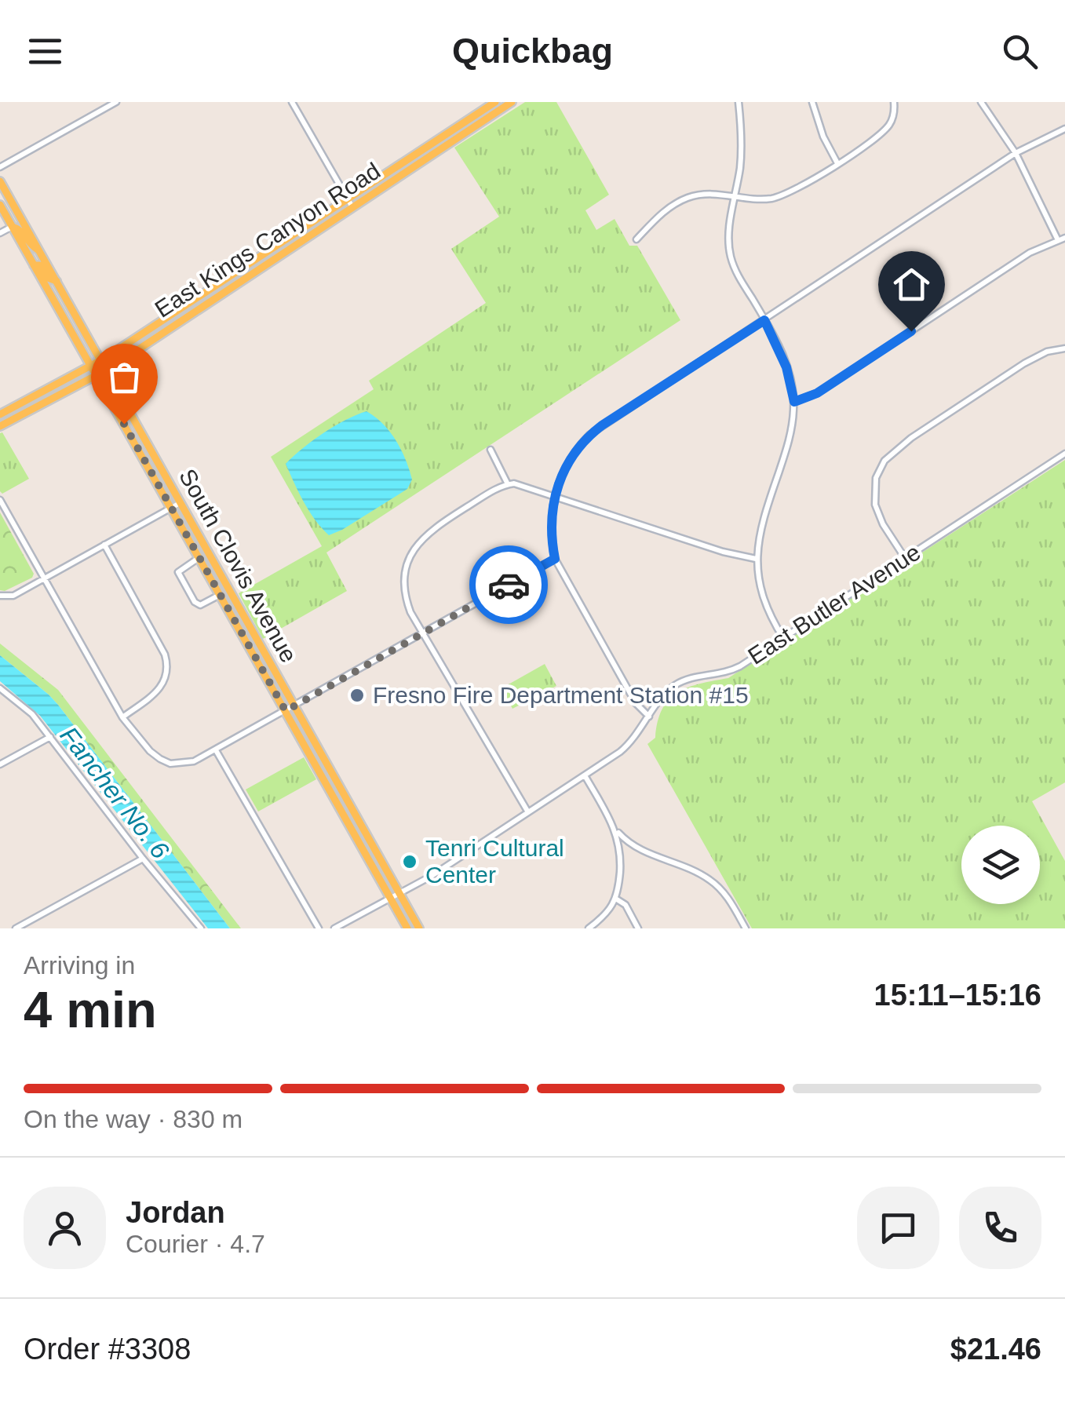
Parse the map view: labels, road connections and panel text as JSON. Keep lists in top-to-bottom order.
{
  "streets": {
    "main road": ["East Kings Canyon Road", "South Clovis Avenue"],
    "street": ["East Butler Avenue"]
  },
  "crossings": [
    ["East Kings Canyon Road", "South Clovis Avenue"],
    ["South Clovis Avenue", "East Butler Avenue"]
  ],
  "water": ["Fancher No. 6"],
  "places": ["Fresno Fire Department Station #15", "Tenri Cultural Center"],
  "page": {
    "header": "Quickbag",
    "heading": ["4 min", "Arriving in", "15:11–15:16"],
    "panel": [
      "Jordan",
      "Courier · 4.7",
      "Order #3308",
      "$21.46"
    ],
    "bar": "On the way · 830 m"
  }
}
